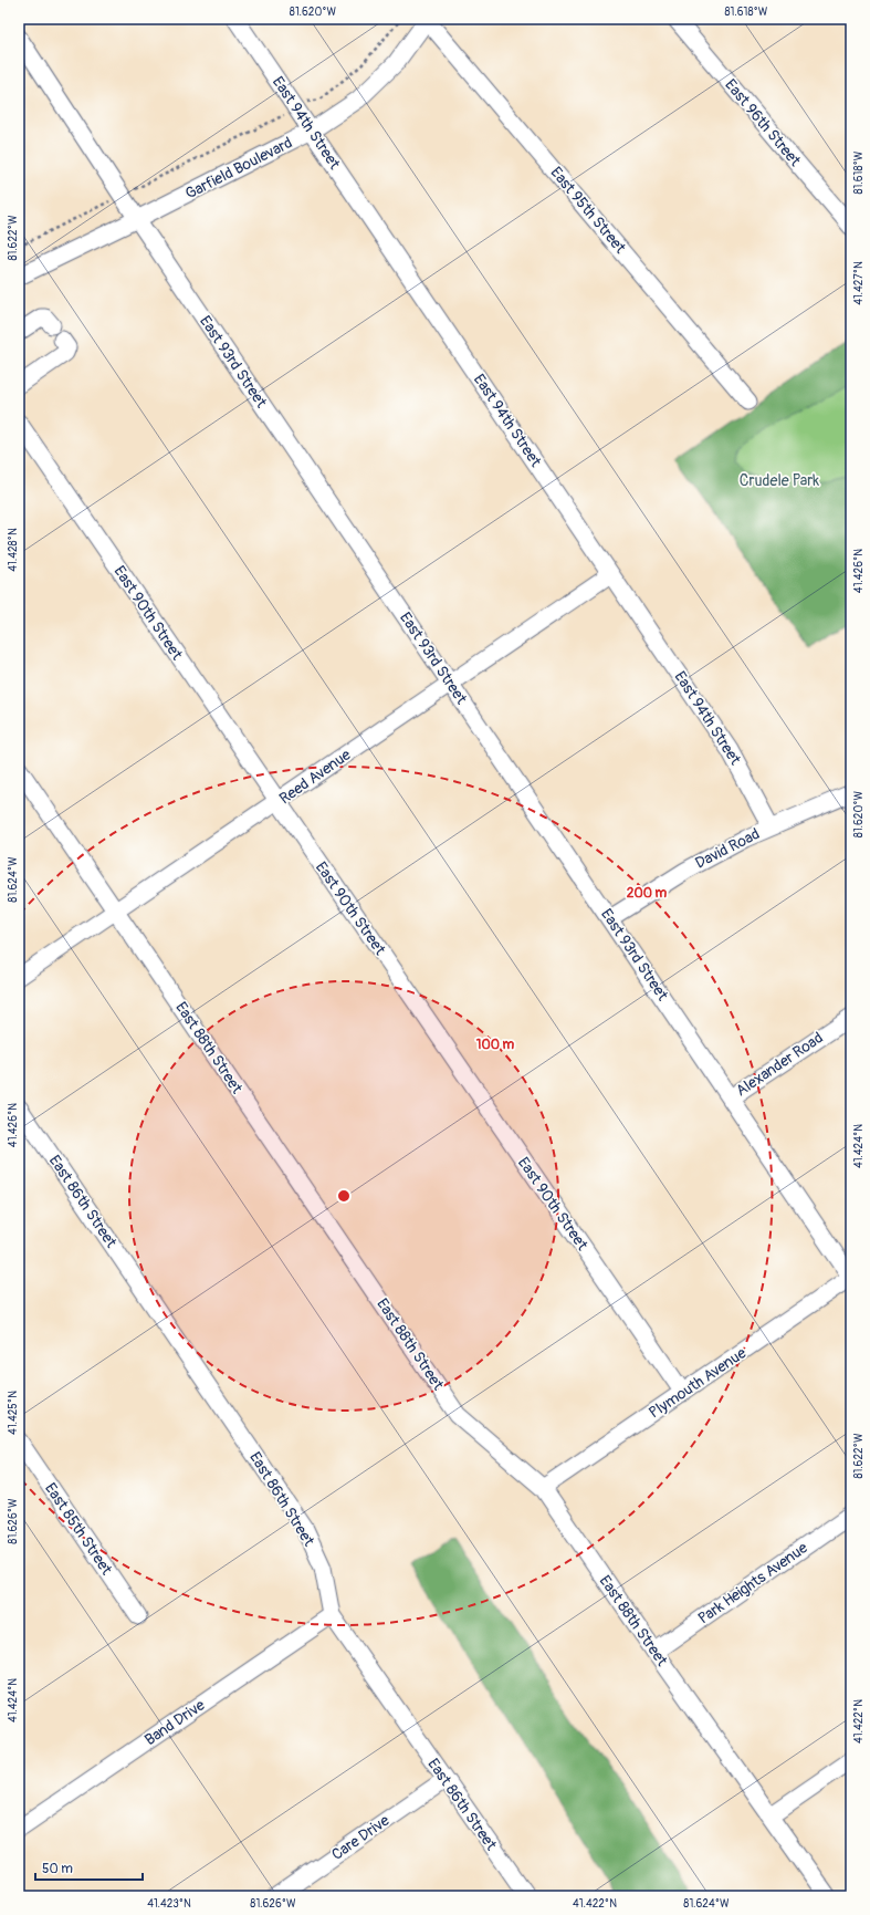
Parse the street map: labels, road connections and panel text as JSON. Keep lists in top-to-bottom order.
{
  "streets": {
    "street": [
      "East 94th Street",
      "East 96th Street",
      "Garfield Boulevard",
      "East 95th Street",
      "East 93rd Street",
      "East 90th Street",
      "Reed Avenue",
      "David Road",
      "East 88th Street",
      "Alexander Road",
      "East 86th Street",
      "Plymouth Avenue",
      "East 85th Street",
      "Park Heights Avenue",
      "Band Drive",
      "Care Drive"
    ]
  },
  "crossings": [
    ["East 94th Street", "Garfield Boulevard"],
    ["East 94th Street", "Reed Avenue"],
    ["East 94th Street", "David Road"],
    ["Garfield Boulevard", "East 95th Street"],
    ["Garfield Boulevard", "East 93rd Street"],
    ["East 93rd Street", "Reed Avenue"],
    ["East 93rd Street", "David Road"],
    ["East 93rd Street", "Alexander Road"],
    ["East 93rd Street", "Plymouth Avenue"],
    ["East 90th Street", "Reed Avenue"],
    ["East 90th Street", "Plymouth Avenue"],
    ["Reed Avenue", "East 88th Street"],
    ["East 88th Street", "Plymouth Avenue"],
    ["East 88th Street", "Park Heights Avenue"],
    ["East 86th Street", "Band Drive"],
    ["East 86th Street", "Care Drive"]
  ],
  "parks": ["Crudele Park"],
  "scale_bar": "50 m",
  "coordinates": [
    "81.620°W",
    "81.618°W",
    "81.622°W",
    "41.427°N",
    "41.428°N",
    "41.426°N",
    "81.624°W",
    "41.424°N",
    "41.425°N",
    "81.626°W",
    "41.422°N",
    "41.423°N"
  ],
  "rings": ["200 m", "100 m"]
}
